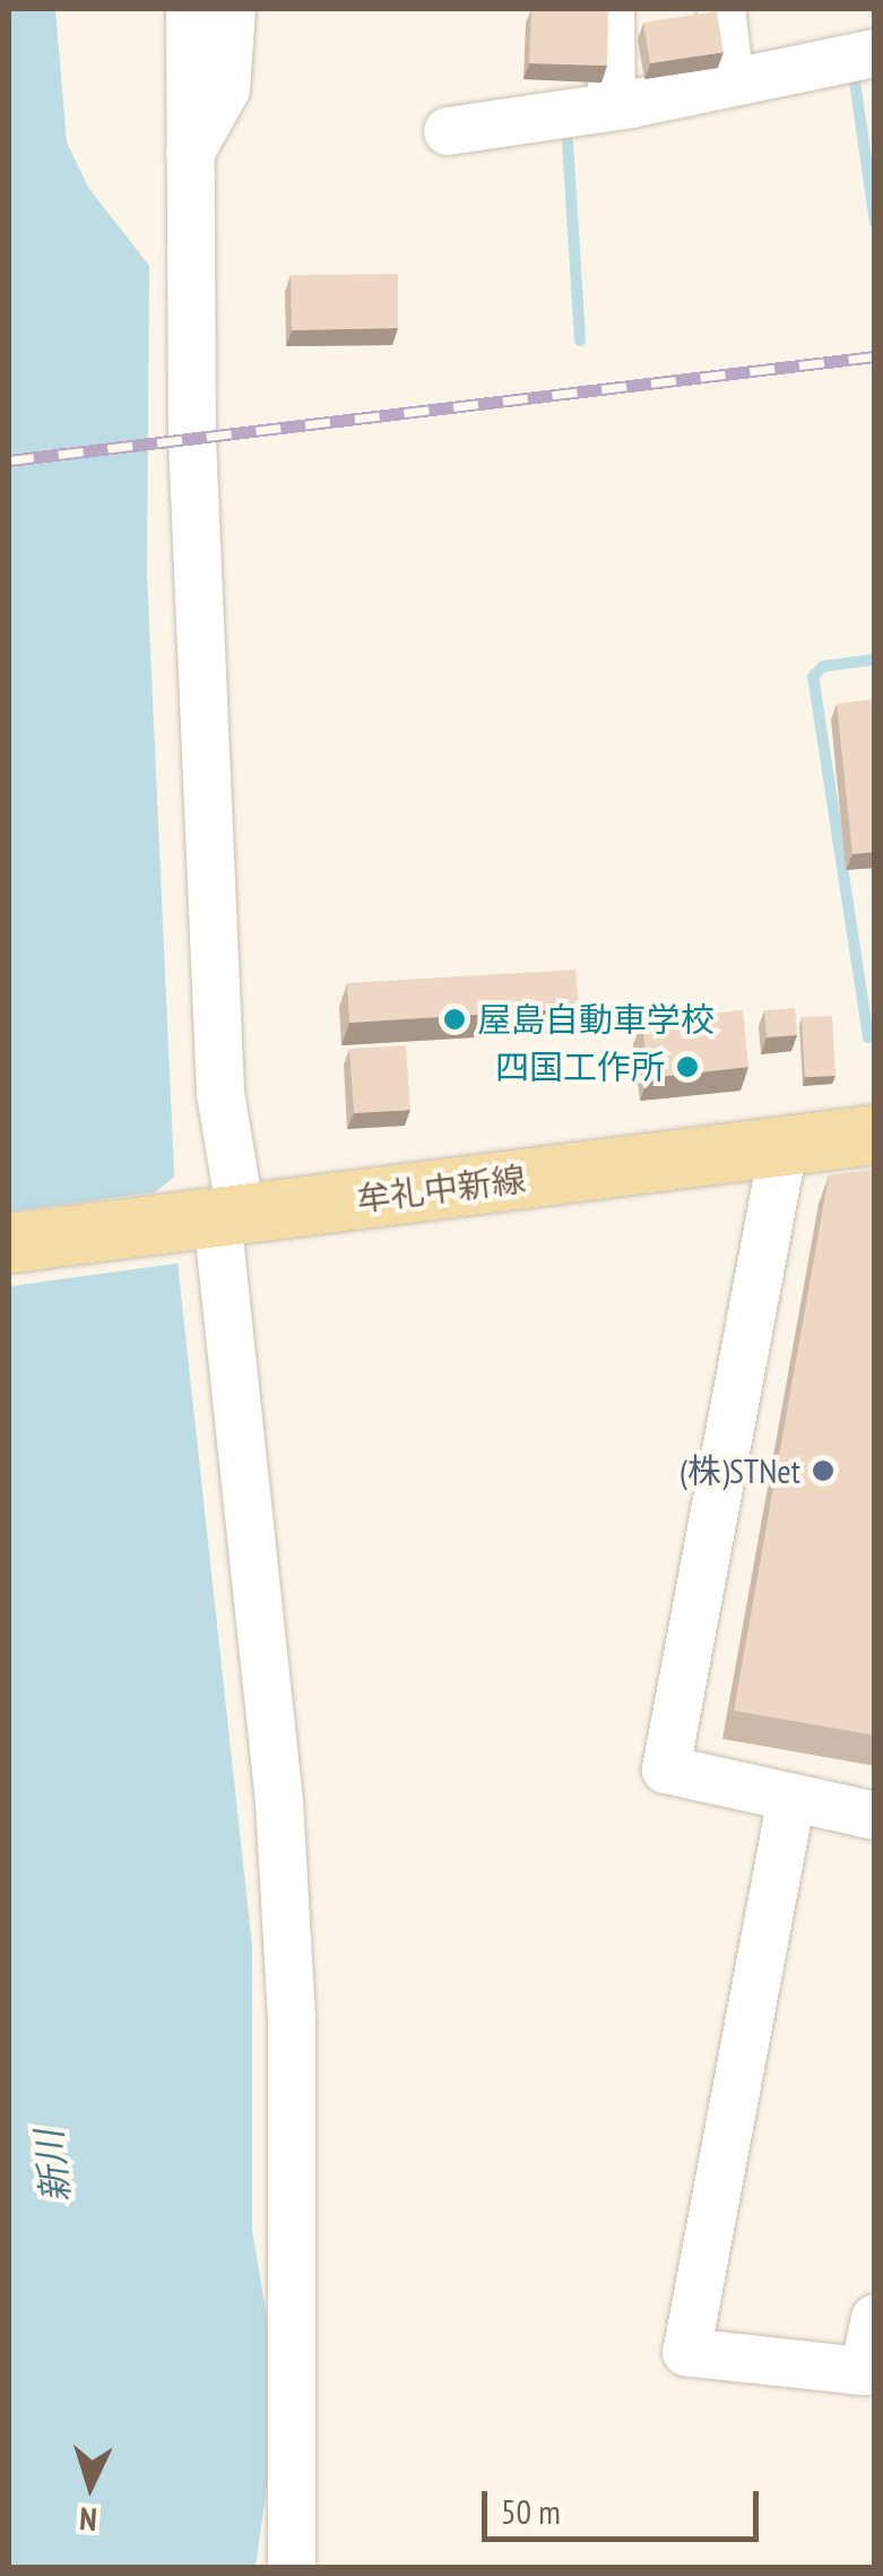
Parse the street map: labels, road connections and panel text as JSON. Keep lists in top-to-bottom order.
{
  "streets": {
    "main road": ["牟礼中新線"]
  },
  "water": ["新川"],
  "places": ["屋島自動車学校", "四国工作所", "(株)STNet"],
  "scale_bar": "50 m",
  "north": "bottom"
}
